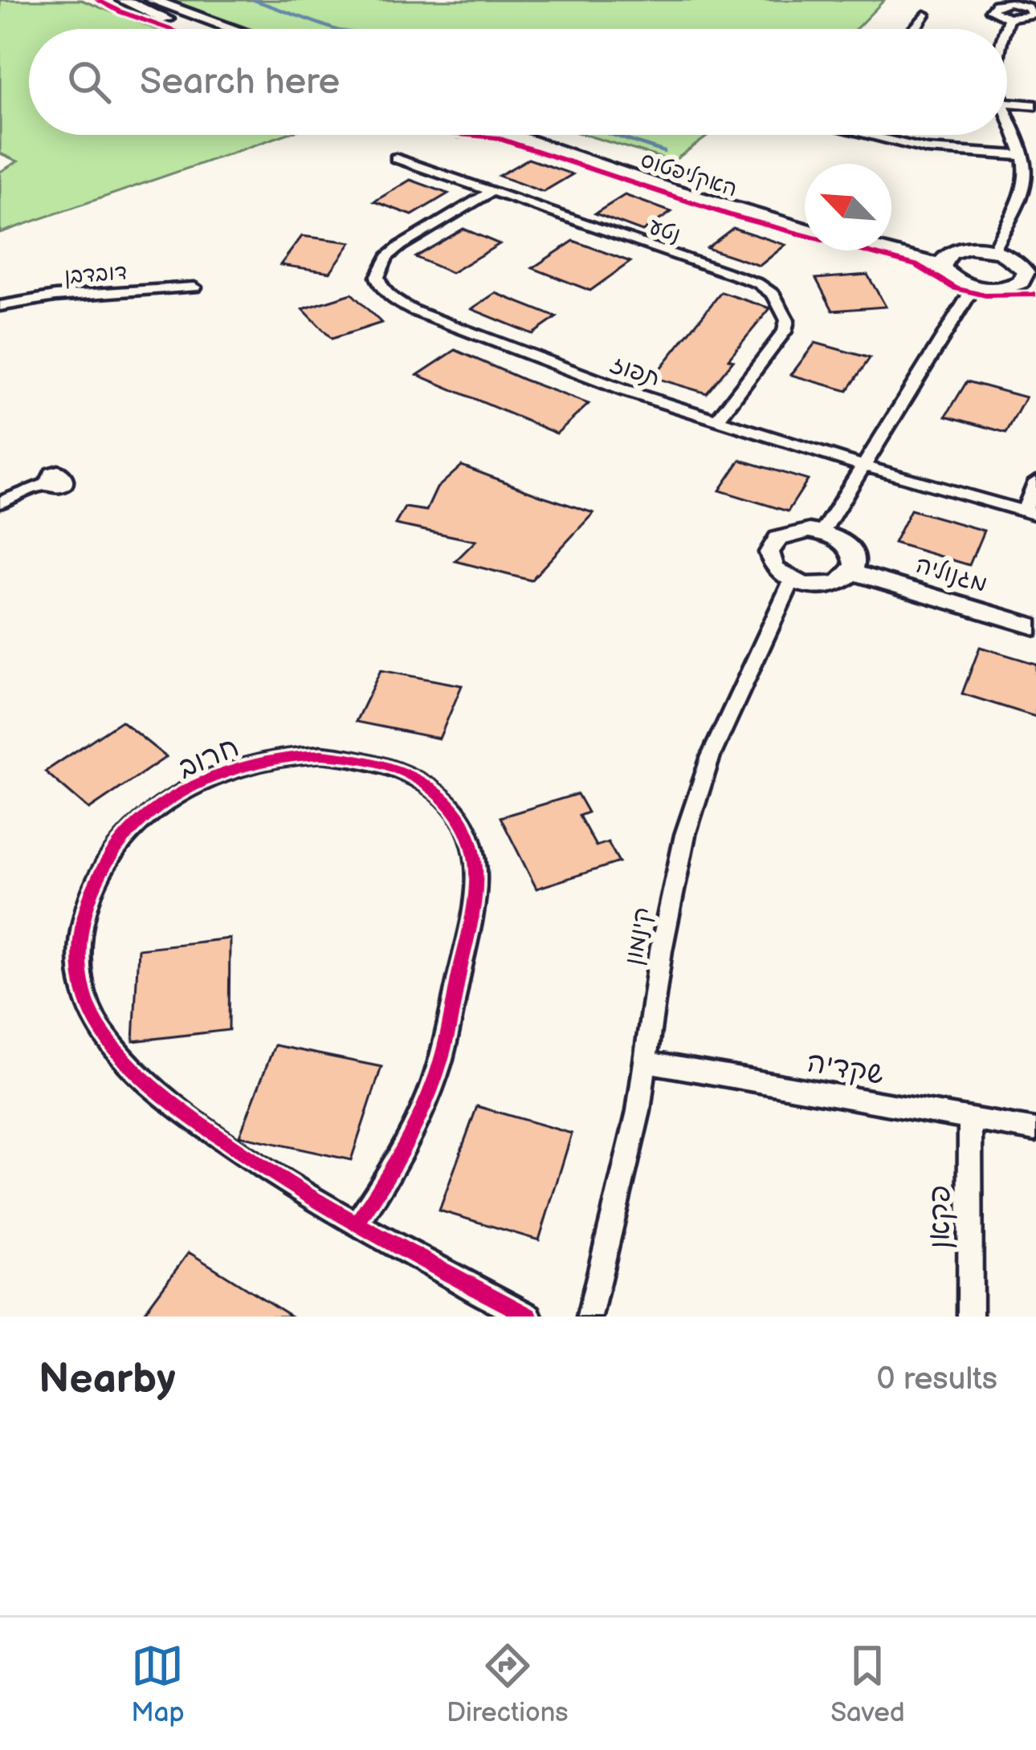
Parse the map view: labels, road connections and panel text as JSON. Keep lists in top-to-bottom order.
{
  "streets": {
    "main road": ["האקליפטוס"],
    "street": [
      "נטע",
      "דובדבן",
      "תפוז",
      "מגנוליה",
      "חרוב",
      "קינמון",
      "שקדיה",
      "פקאן"
    ]
  },
  "crossings": [
    ["נטע", "תפוז"],
    ["מגנוליה", "קינמון"],
    ["קינמון", "שקדיה"],
    ["שקדיה", "פקאן"]
  ],
  "north": "top left",
  "page": {
    "search": "Search here",
    "heading": ["Nearby", "0 results"],
    "nav": ["Map", "Directions", "Saved"]
  }
}
